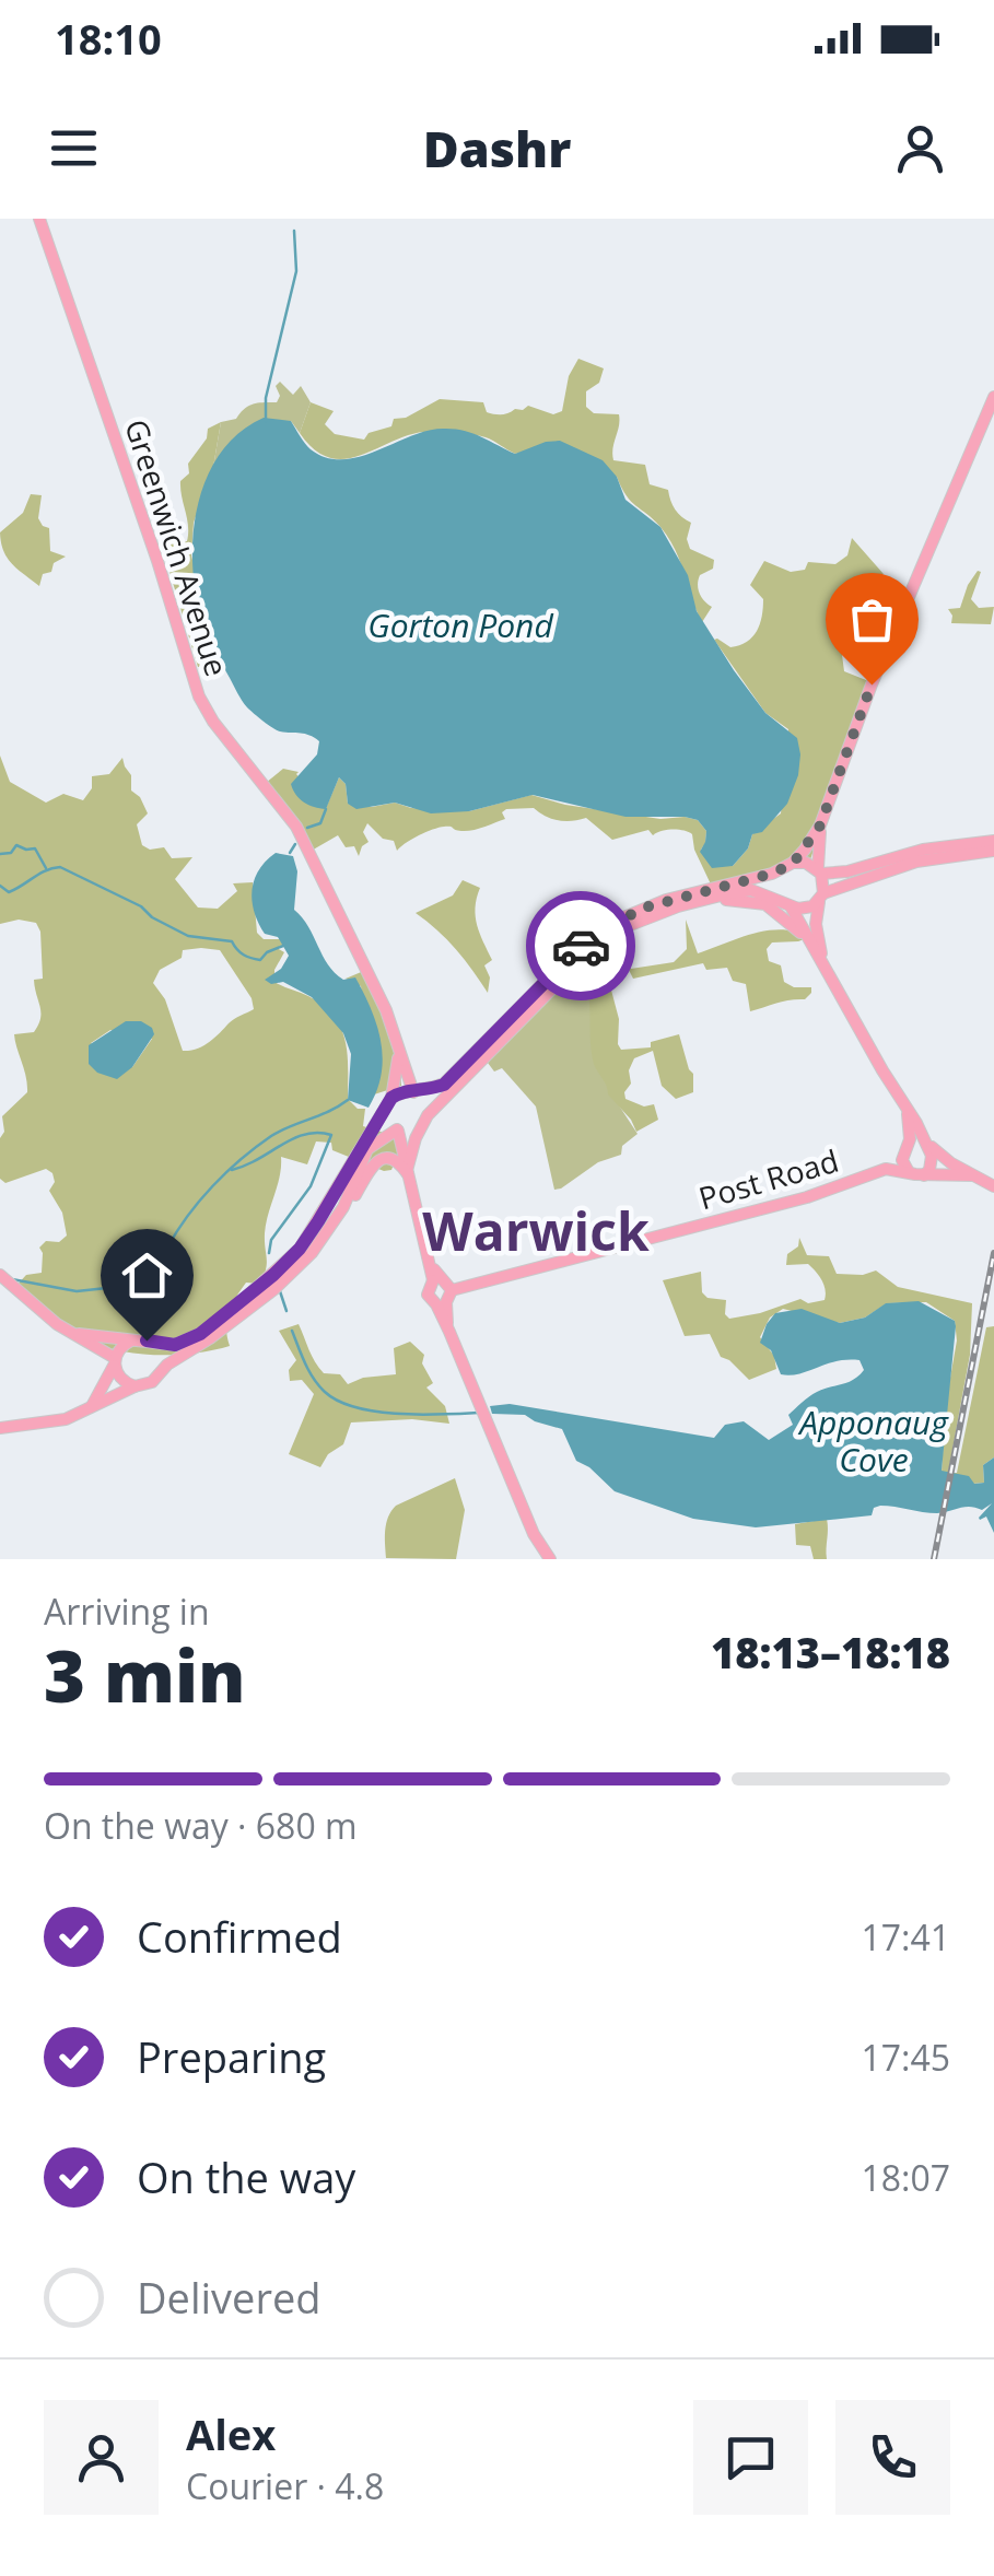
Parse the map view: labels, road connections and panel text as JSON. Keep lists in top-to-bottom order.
{
  "streets": {
    "main road": ["Greenwich Avenue", "Post Road"]
  },
  "districts": ["Warwick"],
  "water": ["Gorton Pond", "Apponaug Cove"],
  "page": {
    "status": "18:10",
    "header": "Dashr",
    "heading": ["3 min", "Arriving in", "18:13–18:18"],
    "panel": ["Alex", "Courier · 4.8"],
    "bar": "On the way · 680 m",
    "list": [
      ["Confirmed", "17:41"],
      ["Preparing", "17:45"],
      ["On the way", "18:07"],
      "Delivered"
    ]
  }
}
